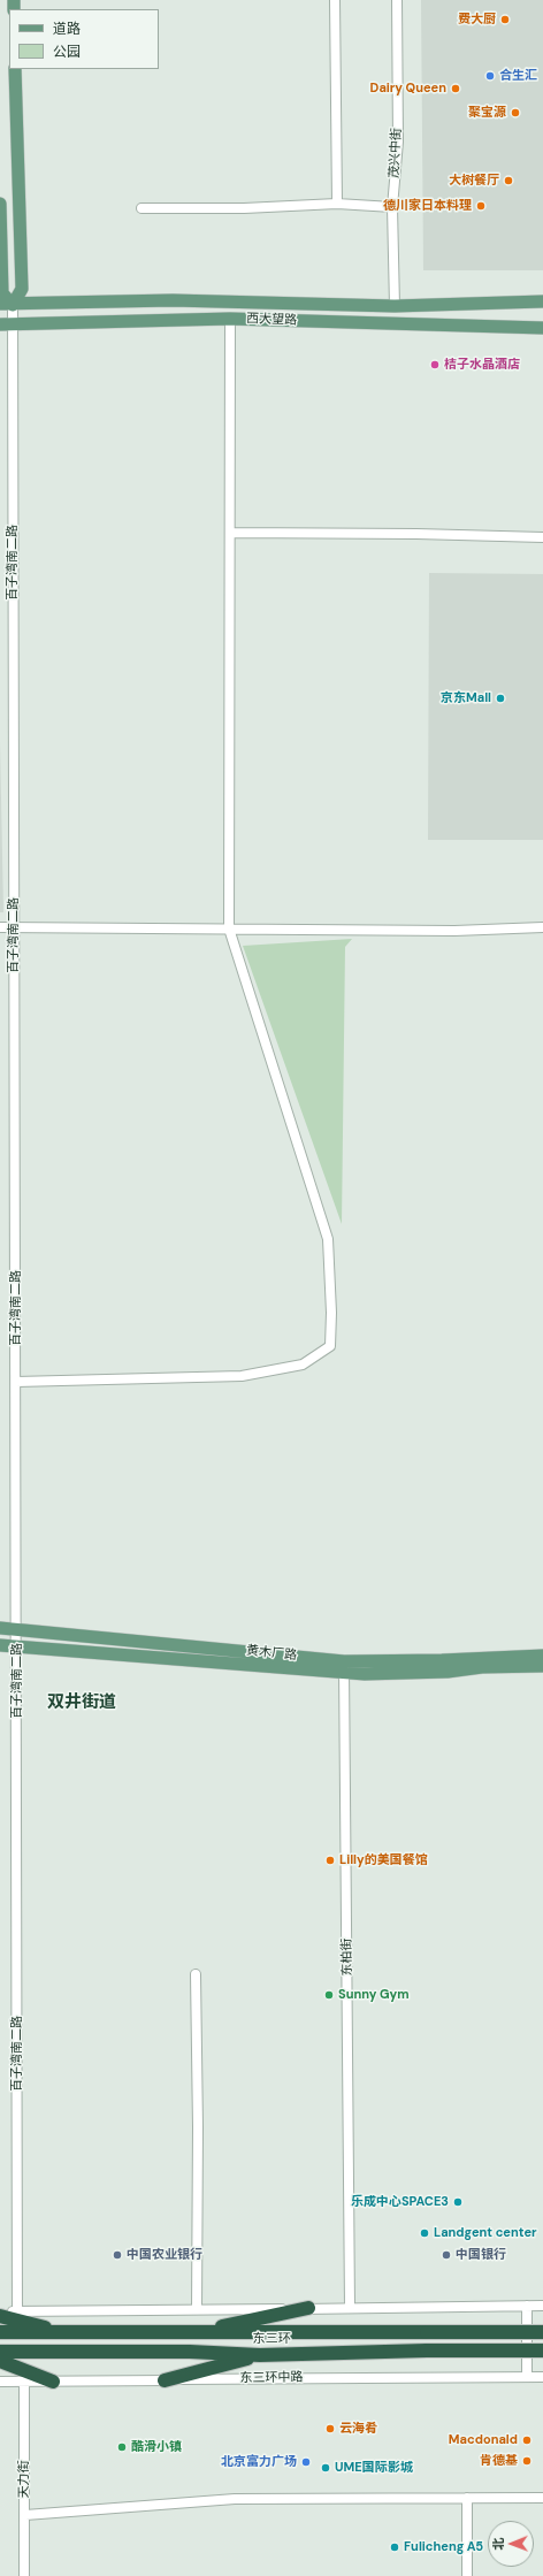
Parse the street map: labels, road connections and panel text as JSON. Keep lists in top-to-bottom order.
{
  "streets": {
    "highway": ["东三环"],
    "main road": ["西大望路", "黄木厂路"],
    "street": [
      "茂兴中街",
      "百子湾南二路",
      "东柏街",
      "东三环中路",
      "天力街"
    ]
  },
  "crossings": [
    ["茂兴中街", "西大望路"],
    ["西大望路", "百子湾南二路"],
    ["百子湾南二路", "黄木厂路"],
    ["黄木厂路", "东柏街"],
    ["东三环中路", "天力街"]
  ],
  "districts": ["双井街道"],
  "places": [
    "费大厨",
    "合生汇",
    "Dairy Queen",
    "聚宝源",
    "大树餐厅",
    "德川家日本料理",
    "桔子水晶酒店",
    "京东Mall",
    "Lilly的美国餐馆",
    "Sunny Gym",
    "乐成中心SPACE3",
    "Landgent center",
    "中国农业银行",
    "中国银行",
    "云海肴",
    "Macdonald",
    "酷滑小镇",
    "肯德基",
    "北京富力广场",
    "UME国际影城",
    "Fulicheng A5"
  ],
  "legend": ["道路", "公园"],
  "north": "left"
}
